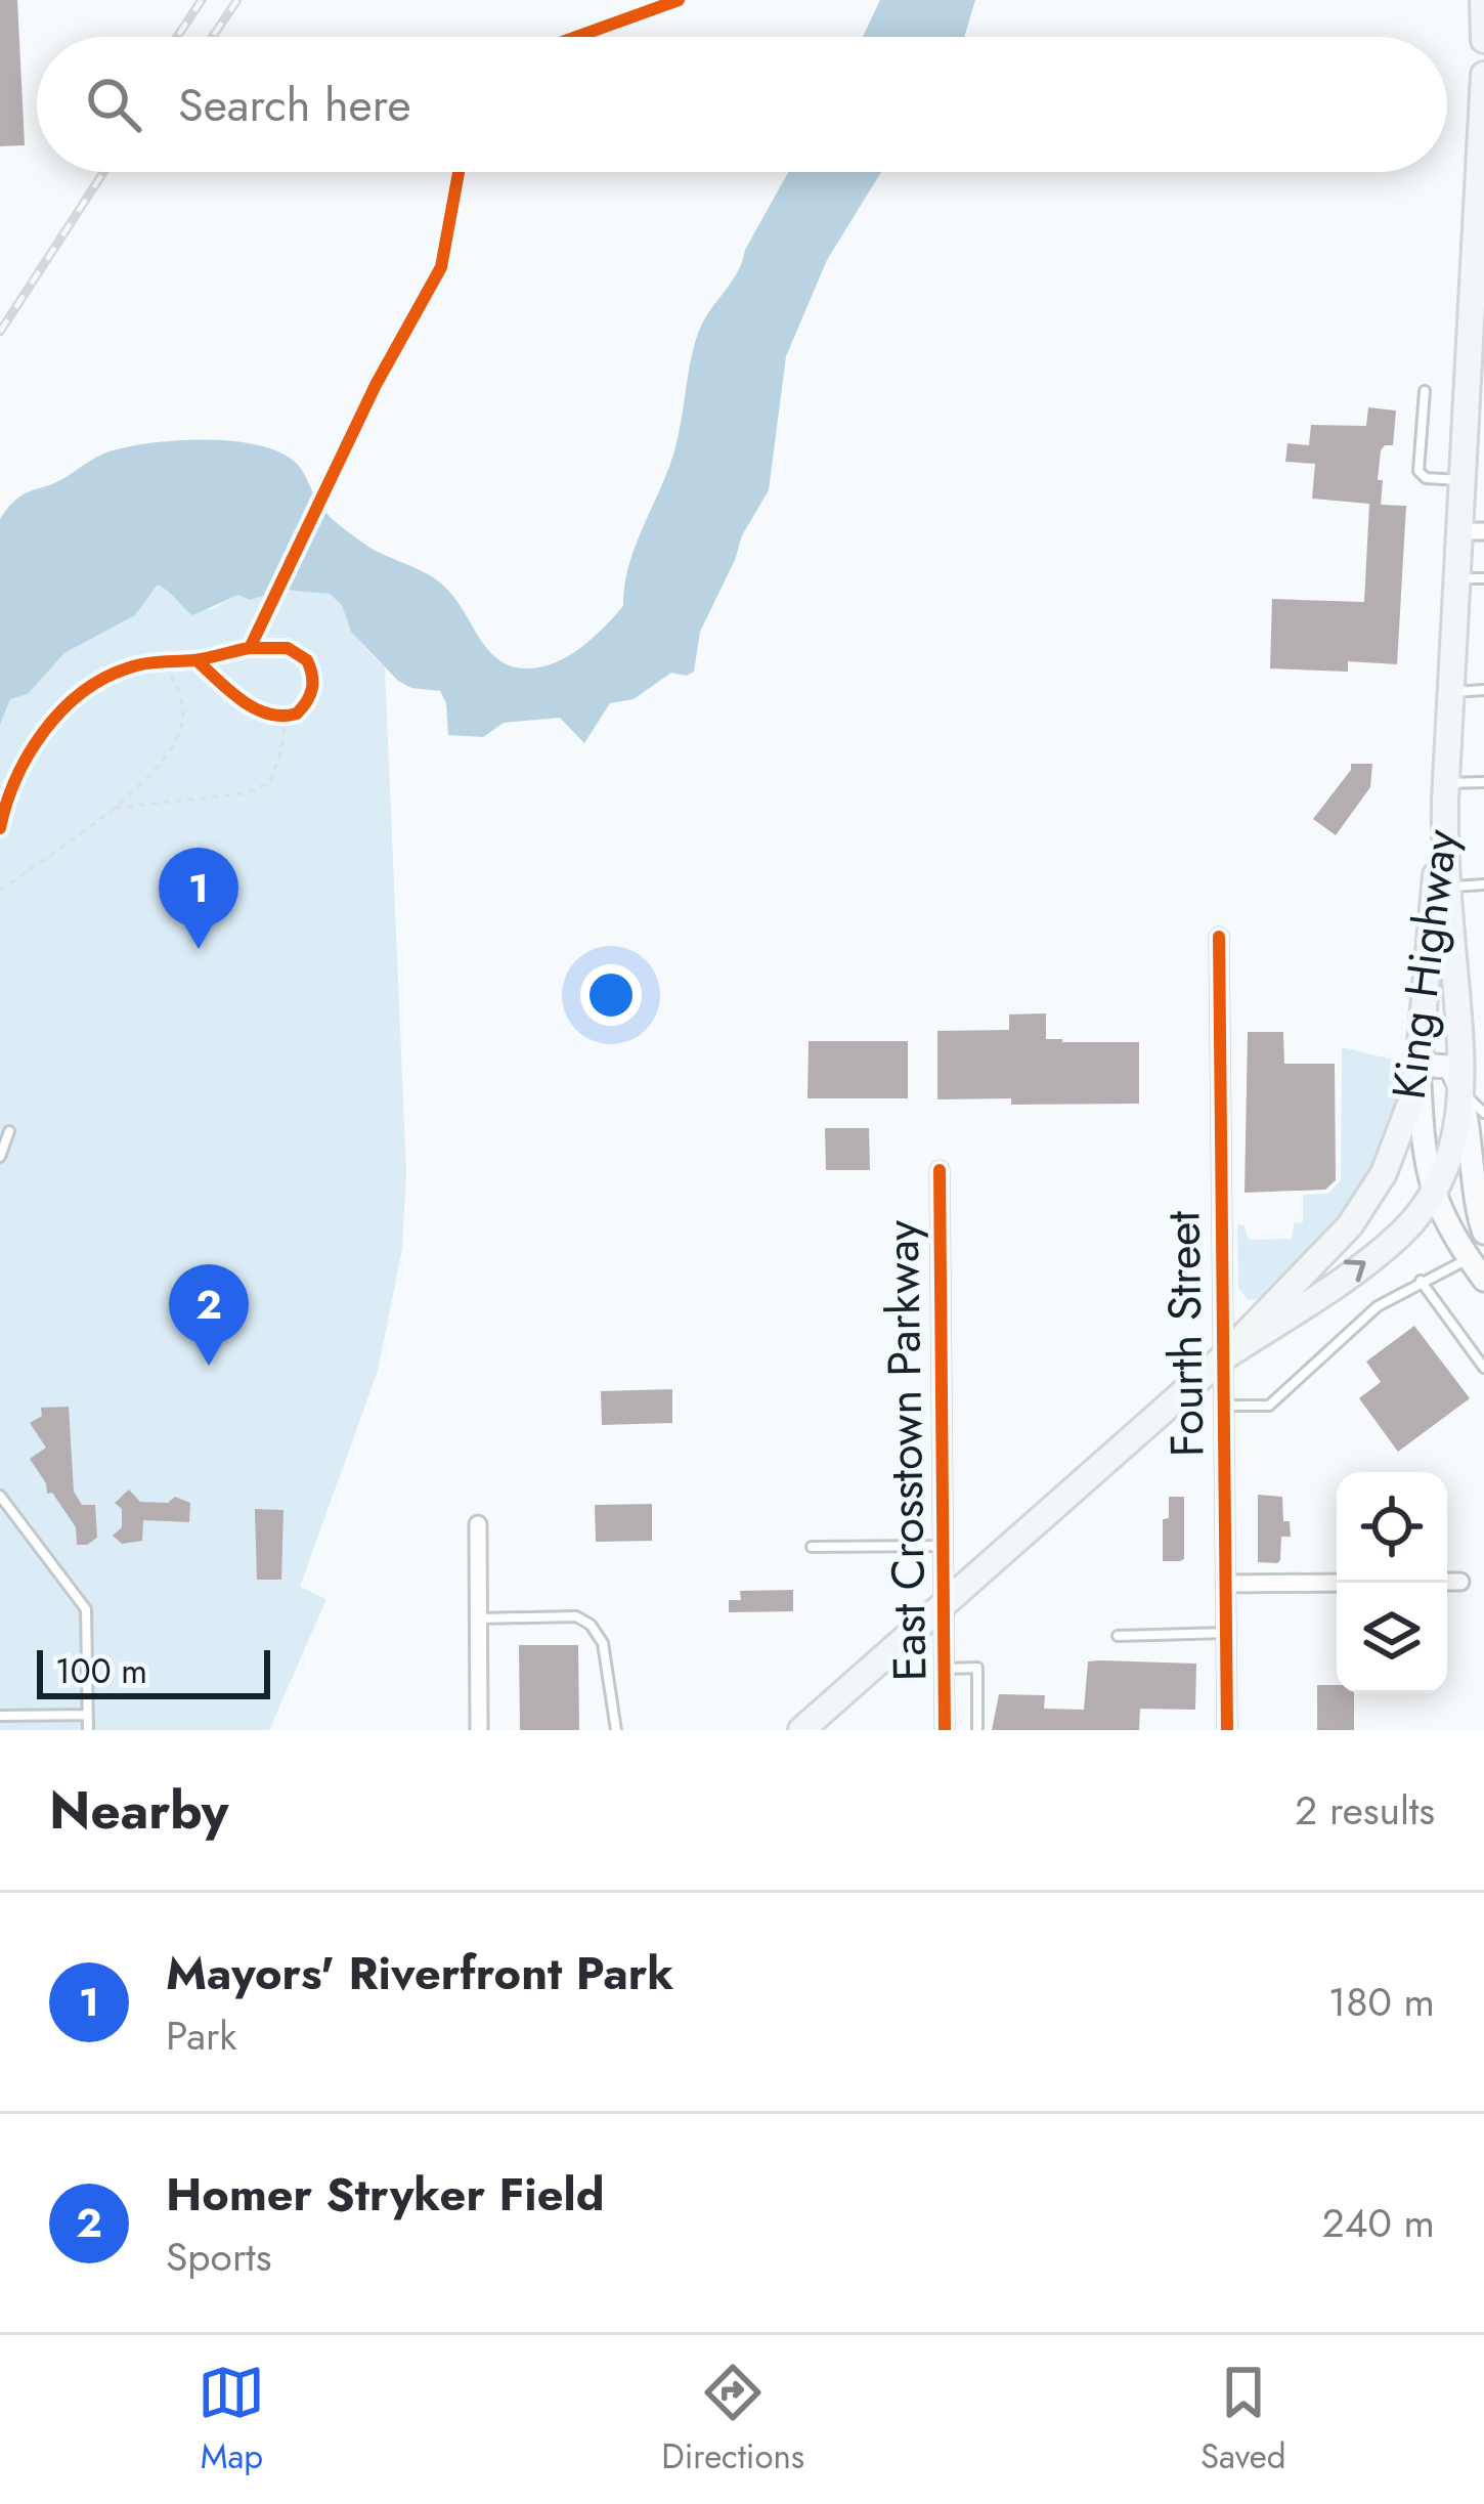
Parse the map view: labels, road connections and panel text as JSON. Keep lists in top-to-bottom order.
{
  "streets": {
    "main road": ["King Highway"],
    "street": ["Fourth Street", "East Crosstown Parkway"]
  },
  "crossings": [
    ["King Highway", "Fourth Street"],
    ["King Highway", "East Crosstown Parkway"]
  ],
  "scale_bar": "100 m",
  "page": {
    "search": "Search here",
    "pins": ["1", "2"],
    "scale": "100 m",
    "heading": ["Nearby", "2 results"],
    "list": [
      {
        "mark": "1",
        "name": "Mayors' Riverfront Park",
        "note": "Park",
        "value": "180 m"
      },
      {
        "mark": "2",
        "name": "Homer Stryker Field",
        "note": "Sports",
        "value": "240 m"
      }
    ],
    "nav": ["Map", "Directions", "Saved"]
  }
}
